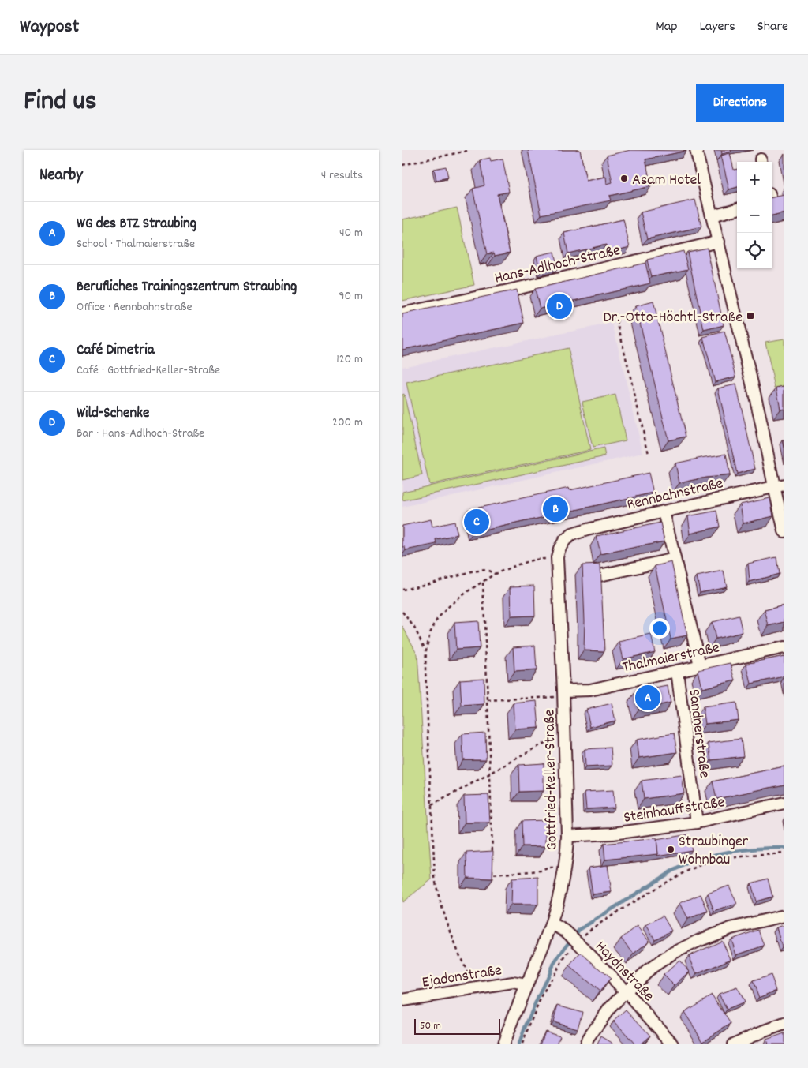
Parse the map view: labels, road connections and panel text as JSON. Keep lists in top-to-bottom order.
{
  "streets": {
    "street": [
      "Hans-Adlhoch-Straße",
      "Rennbahnstraße",
      "Thalmaierstraße",
      "Sandnerstraße",
      "Gottfried-Keller-Straße",
      "Steinhauffstraße",
      "Haydnstraße",
      "Ejadonstraße"
    ]
  },
  "crossings": [
    ["Rennbahnstraße", "Gottfried-Keller-Straße"],
    ["Thalmaierstraße", "Sandnerstraße"],
    ["Thalmaierstraße", "Gottfried-Keller-Straße"],
    ["Sandnerstraße", "Steinhauffstraße"],
    ["Gottfried-Keller-Straße", "Steinhauffstraße"],
    ["Gottfried-Keller-Straße", "Haydnstraße"],
    ["Gottfried-Keller-Straße", "Ejadonstraße"]
  ],
  "places": {
    "other": ["Asam Hotel", "Straubinger Wohnbau"],
    "transit": ["Dr.-Otto-Höchtl-Straße"]
  },
  "scale_bar": "50 m",
  "page": {
    "header": "Waypost",
    "nav": ["Map", "Layers", "Share"],
    "title": "Find us",
    "buttons": "Directions",
    "heading": ["Nearby", "4 results"],
    "map_buttons": ["+", "−"],
    "list": [
      {
        "mark": "A",
        "name": "WG des BTZ Straubing",
        "note": "School · Thalmaierstraße",
        "value": "40 m"
      },
      {
        "mark": "B",
        "name": "Berufliches Trainingszentrum Straubing",
        "note": "Office · Rennbahnstraße",
        "value": "90 m"
      },
      {
        "mark": "C",
        "name": "Café Dimetria",
        "note": "Café · Gottfried-Keller-Straße",
        "value": "120 m"
      },
      {
        "mark": "D",
        "name": "Wild-Schenke",
        "note": "Bar · Hans-Adlhoch-Straße",
        "value": "200 m"
      }
    ],
    "pins": [
      "D",
      "B",
      "C",
      "A"
    ],
    "scale": "50 m"
  }
}
